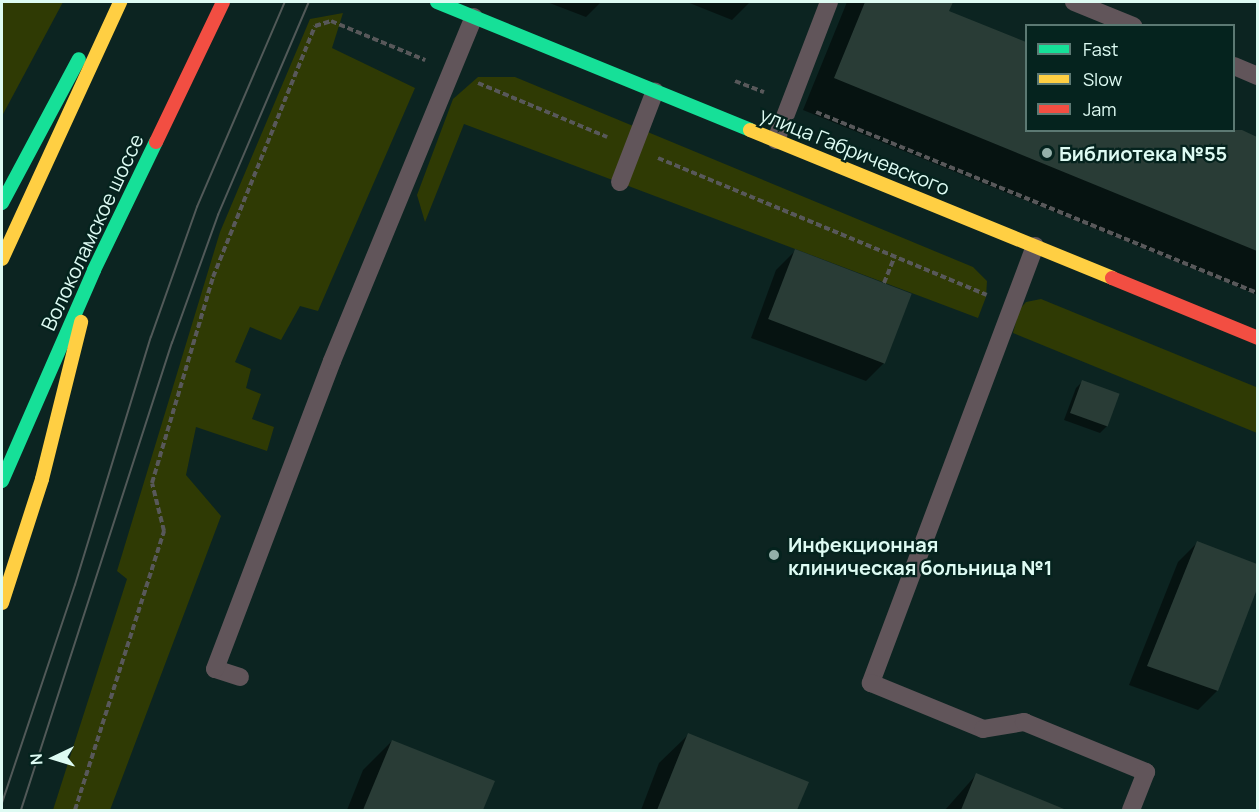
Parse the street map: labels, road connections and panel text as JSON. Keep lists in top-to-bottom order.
{
  "streets": {
    "street": ["улица Габричевского", "Волоколамское шоссе"]
  },
  "places": ["Библиотека №55", "Инфекционная клиническая больница №1"],
  "legend": ["Fast", "Slow", "Jam"],
  "north": "left"
}
